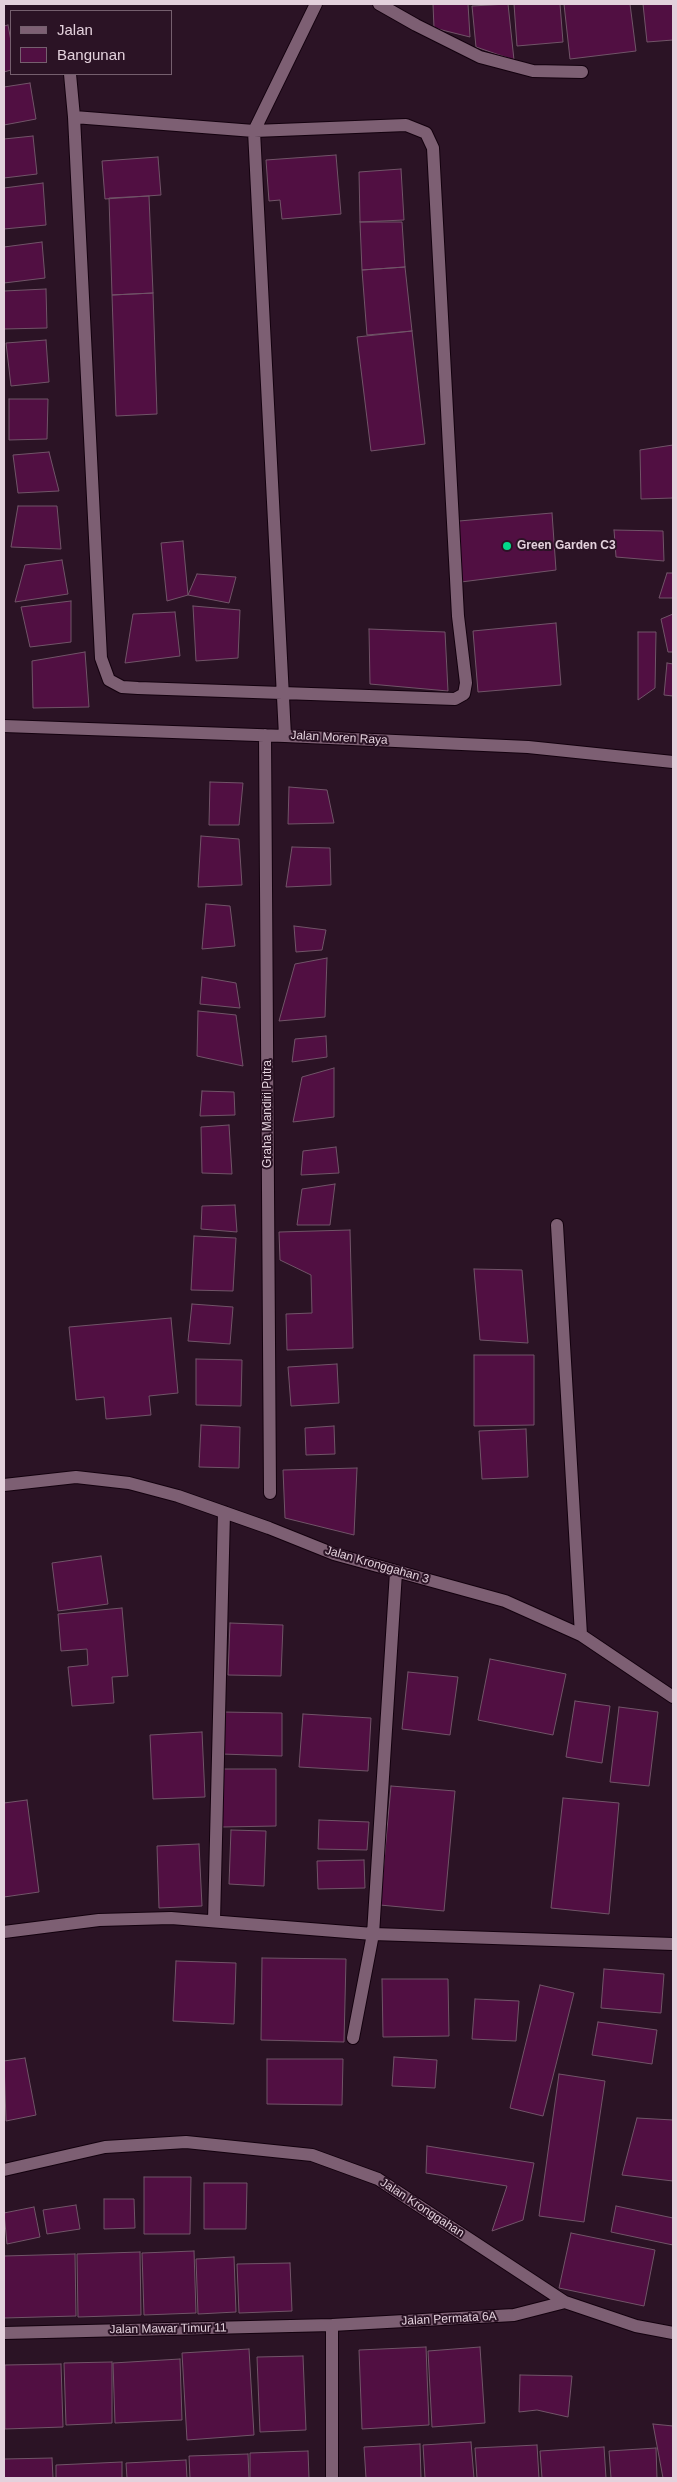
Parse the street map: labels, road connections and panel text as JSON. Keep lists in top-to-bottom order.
{
  "streets": {
    "street": [
      "Jalan Moren Raya",
      "Graha Mandiri Putra",
      "Jalan Kronggahan 3",
      "Jalan Kronggahan",
      "Jalan Permata 6A",
      "Jalan Mawar Timur 11"
    ]
  },
  "crossings": [
    ["Jalan Moren Raya", "Graha Mandiri Putra"],
    ["Jalan Kronggahan", "Jalan Permata 6A"],
    ["Jalan Permata 6A", "Jalan Mawar Timur 11"]
  ],
  "places": ["Green Garden C3"],
  "legend": ["Jalan", "Bangunan"]
}
